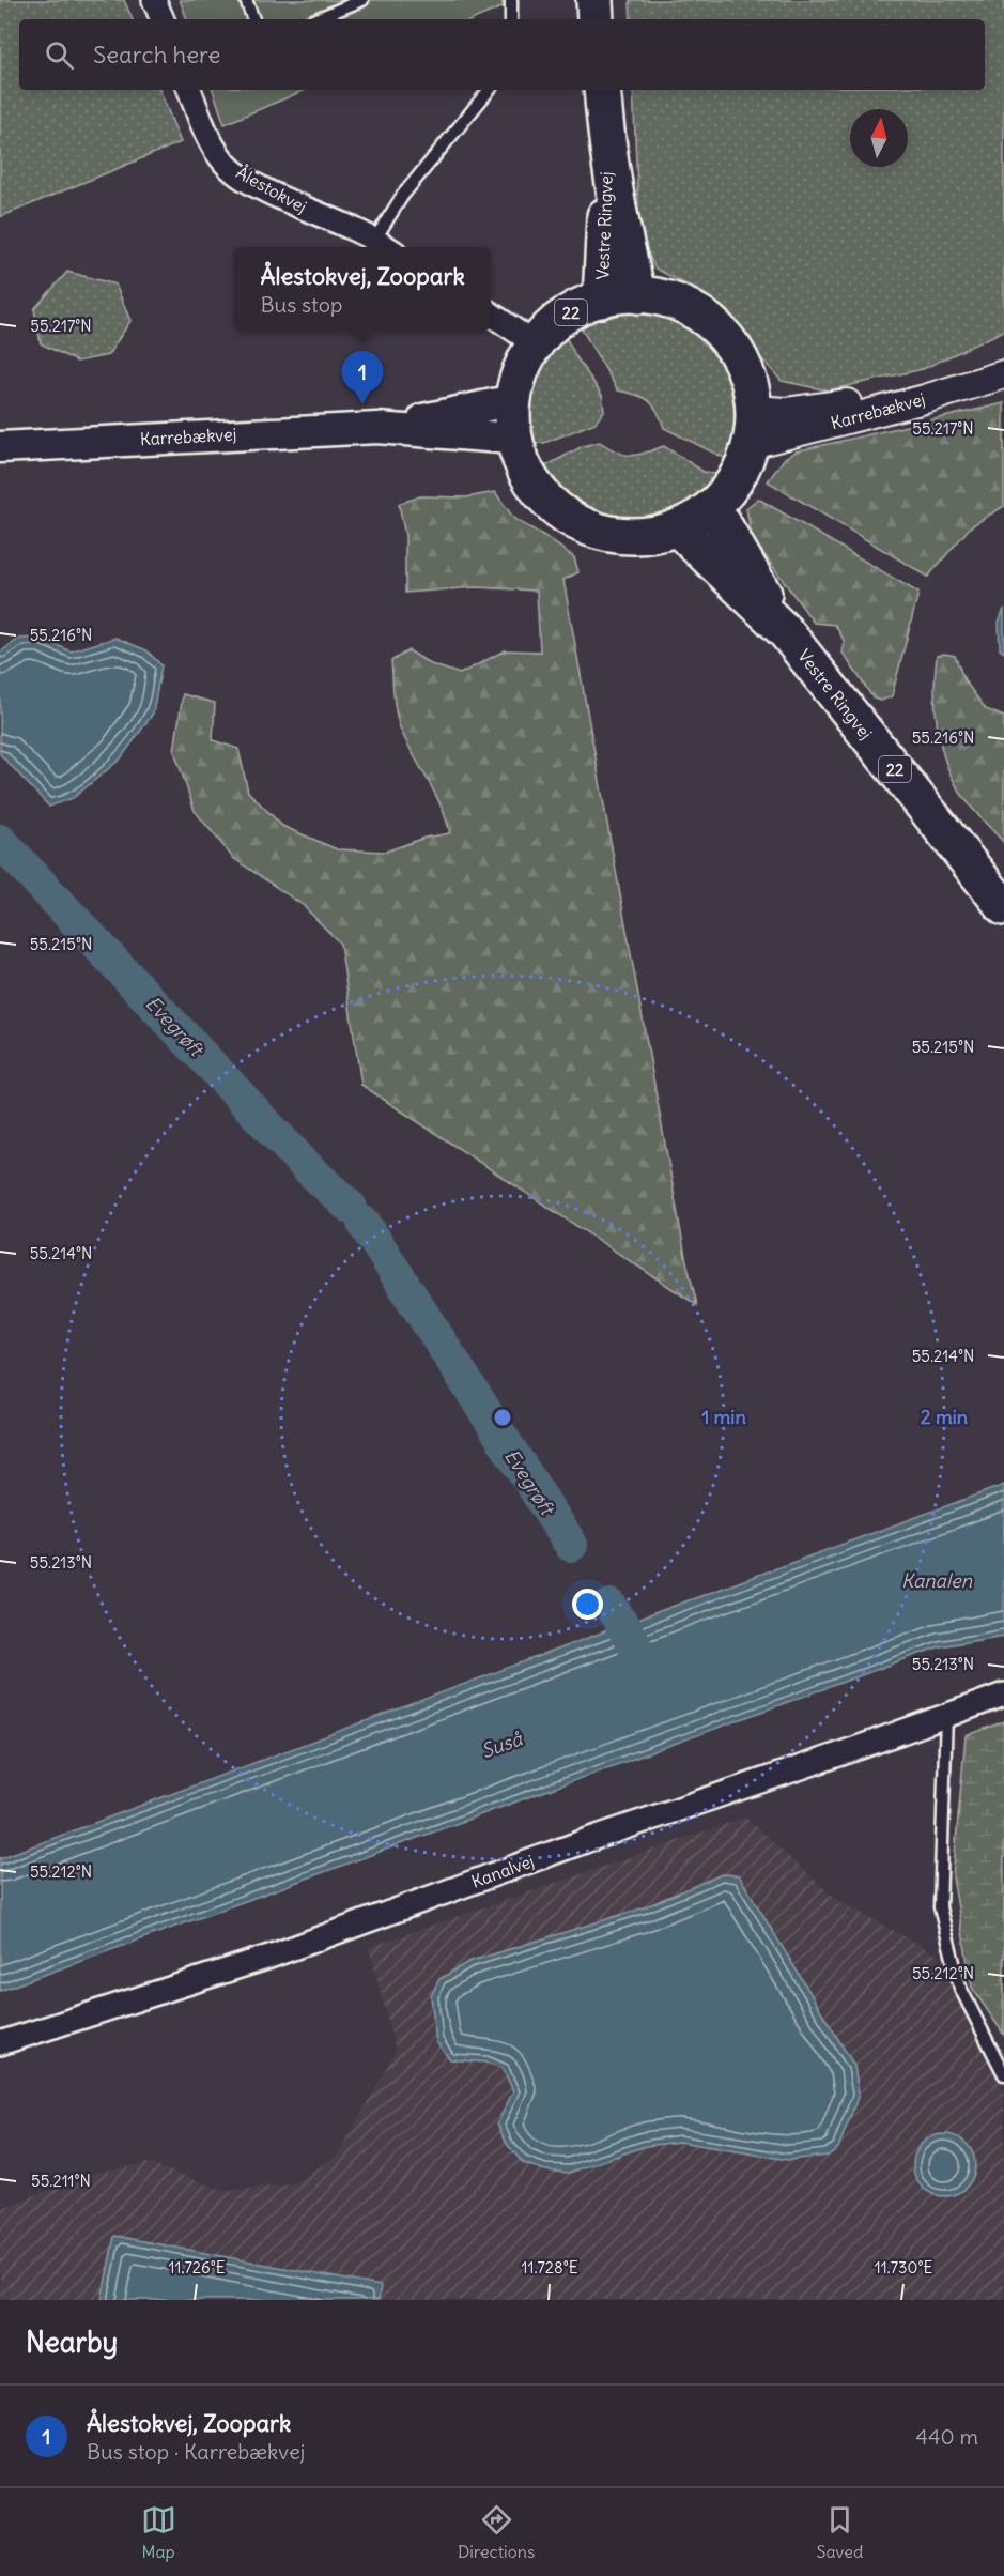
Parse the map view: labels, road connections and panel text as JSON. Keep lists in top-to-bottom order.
{
  "streets": {
    "main road": ["Vestre Ringvej", "22", "Karrebækvej"],
    "street": ["Ålestokvej", "Kanalvej"]
  },
  "crossings": [
    ["Vestre Ringvej", "22"],
    ["22", "Karrebækvej"]
  ],
  "water": ["Evegrøft", "Kanalen", "Suså"],
  "north": "top",
  "page": {
    "search": "Search here",
    "popup": ["Ålestokvej, Zoopark", "Bus stop"],
    "pins": "1",
    "heading": "Nearby",
    "list": [
      {
        "mark": "1",
        "name": "Ålestokvej, Zoopark",
        "note": "Bus stop · Karrebækvej",
        "value": "440 m"
      }
    ],
    "nav": ["Map", "Directions", "Saved"]
  },
  "coordinates": [
    "55.217°N",
    "55.216°N",
    "55.215°N",
    "55.214°N",
    "55.213°N",
    "55.212°N",
    "55.211°N",
    "11.726°E",
    "11.728°E",
    "11.730°E"
  ],
  "rings": ["1 min", "2 min"]
}
